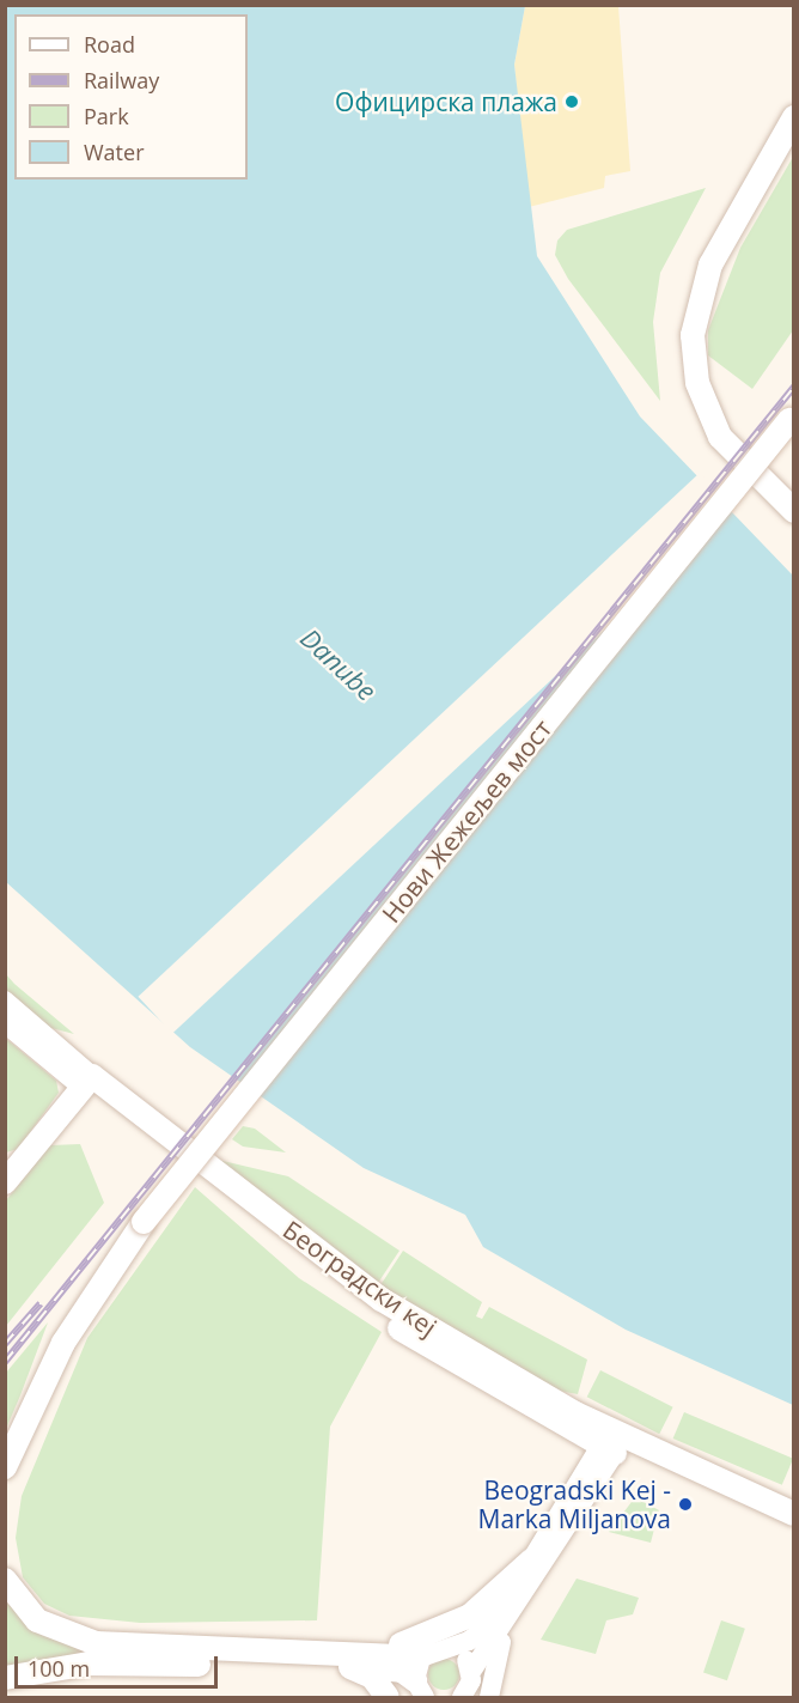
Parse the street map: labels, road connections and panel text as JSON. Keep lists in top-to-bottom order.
{
  "streets": {
    "main road": ["Нови Жежељев мост", "Београдски кеј"]
  },
  "water": ["Danube"],
  "places": ["Официрска плажа", "Beogradski Kej - Marka Miljanova"],
  "legend": [
    "Road",
    "Railway",
    "Park",
    "Water"
  ],
  "scale_bar": "100 m"
}
